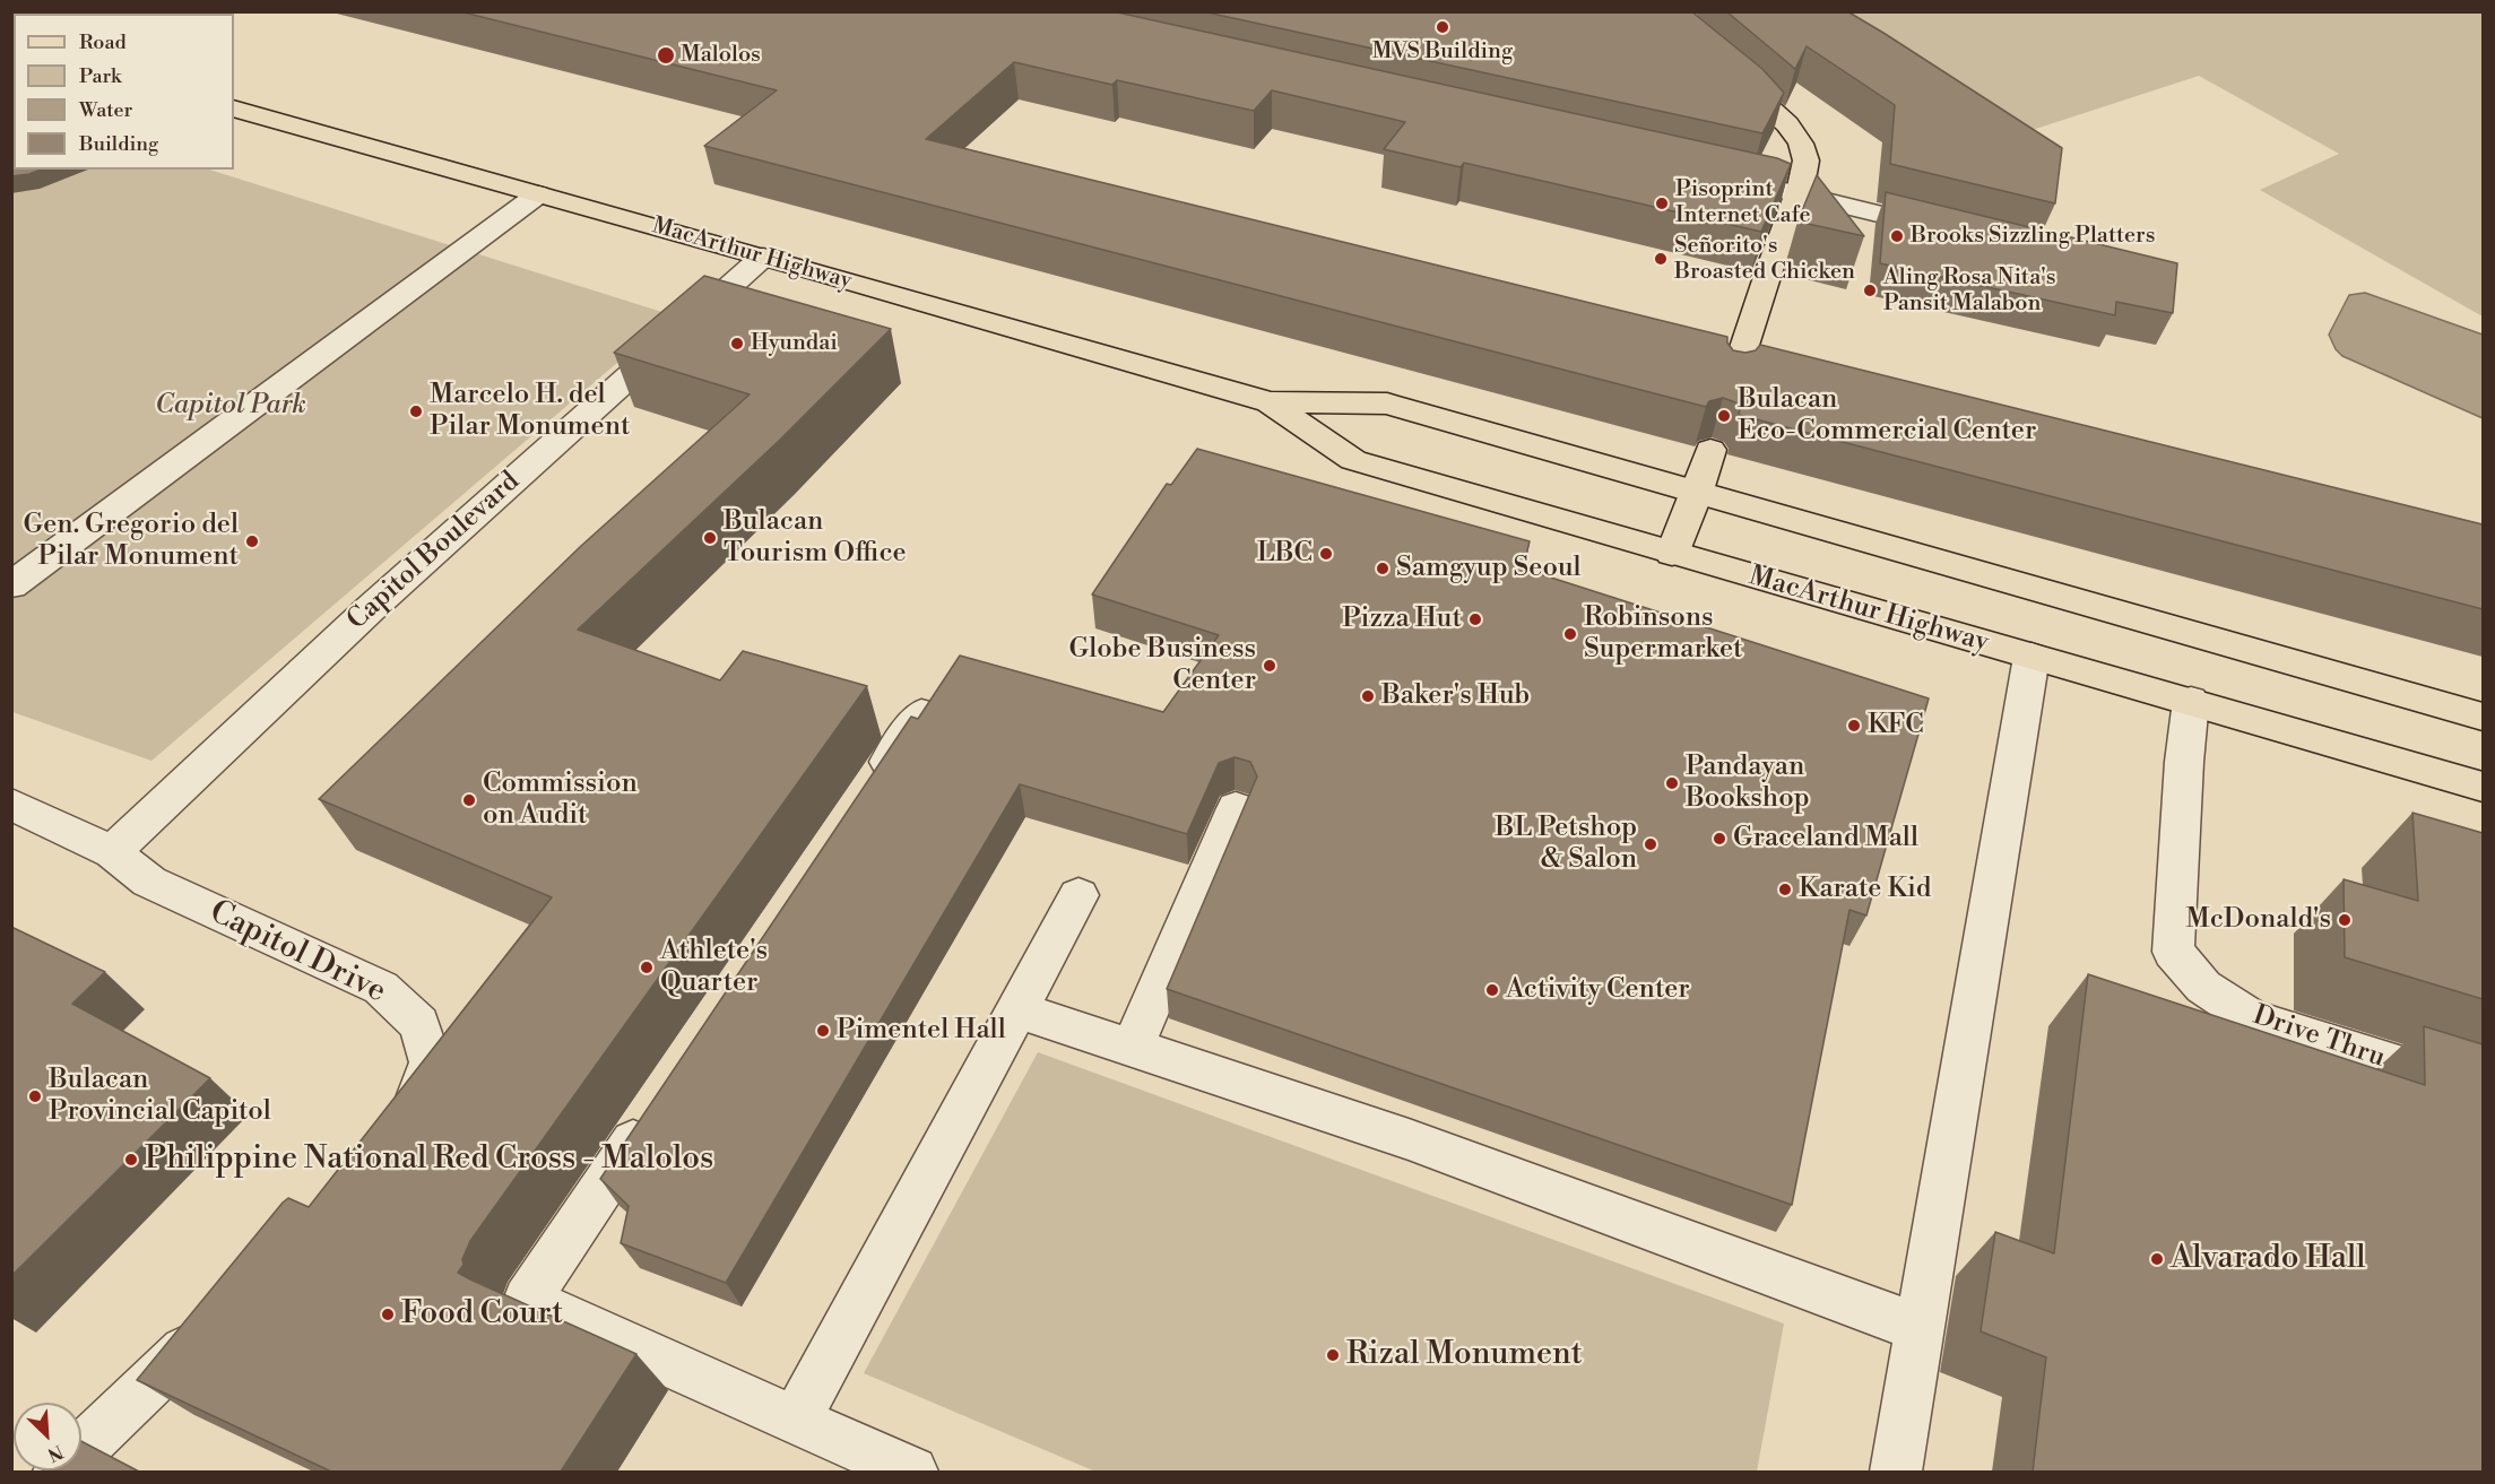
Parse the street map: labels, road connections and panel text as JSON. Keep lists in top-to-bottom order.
{
  "streets": {
    "main road": ["MacArthur Highway"],
    "street": ["Capitol Boulevard", "Capitol Drive", "Drive Thru"]
  },
  "crossings": [
    ["MacArthur Highway", "Capitol Boulevard"],
    ["MacArthur Highway", "Drive Thru"],
    ["Capitol Boulevard", "Capitol Drive"]
  ],
  "parks": ["Capitol Park"],
  "places": [
    "MVS Building",
    "Malolos",
    "Pisoprint Internet Cafe",
    "Brooks Sizzling Platters",
    "Señorito's Broasted Chicken",
    "Aling Rosa Nita's Pansit Malabon",
    "Hyundai",
    "Marcelo H. del Pilar Monument",
    "Bulacan Eco-Commercial Center",
    "Bulacan Tourism Office",
    "Gen. Gregorio del Pilar Monument",
    "LBC",
    "Samgyup Seoul",
    "Pizza Hut",
    "Robinsons Supermarket",
    "Globe Business Center",
    "Baker's Hub",
    "KFC",
    "Pandayan Bookshop",
    "Commission on Audit",
    "Graceland Mall",
    "BL Petshop & Salon",
    "Karate Kid",
    "McDonald's",
    "Athlete's Quarter",
    "Activity Center",
    "Pimentel Hall",
    "Bulacan Provincial Capitol",
    "Philippine National Red Cross - Malolos",
    "Alvarado Hall",
    "Food Court",
    "Rizal Monument"
  ],
  "legend": [
    "Road",
    "Park",
    "Water",
    "Building"
  ],
  "north": "bottom right"
}
